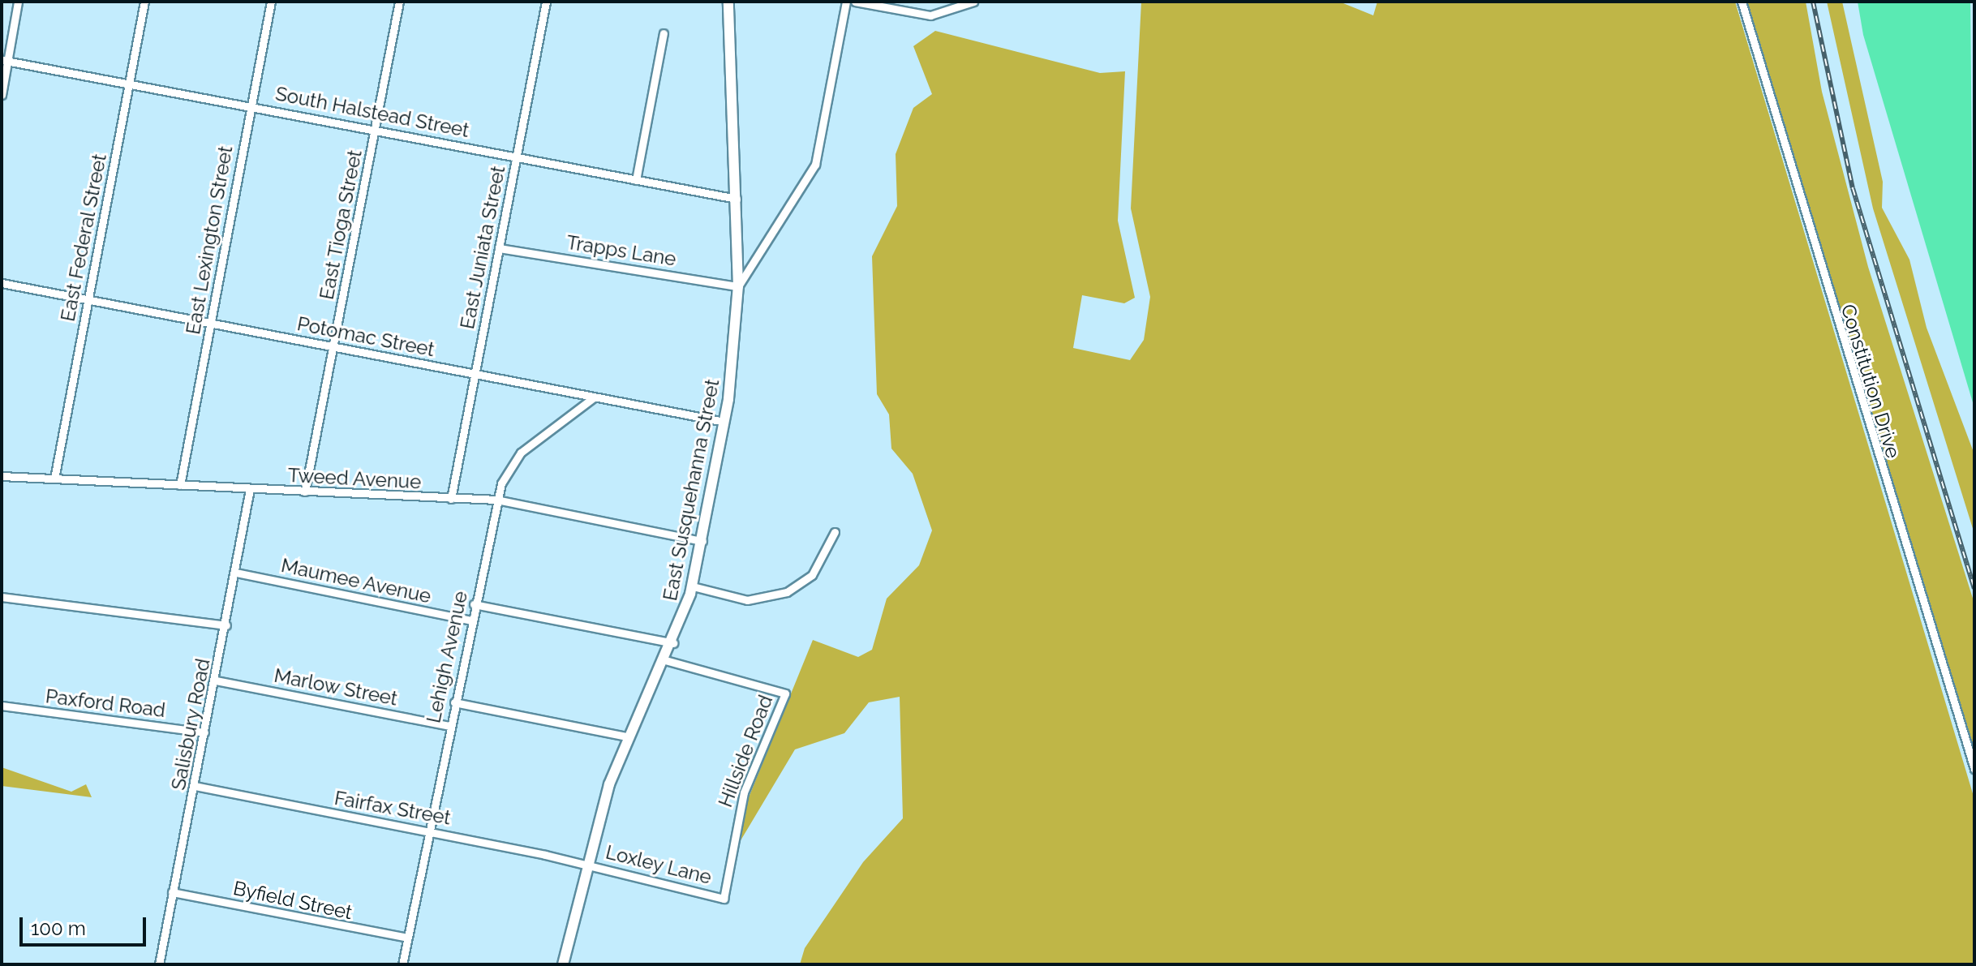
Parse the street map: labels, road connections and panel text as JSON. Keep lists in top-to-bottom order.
{
  "streets": {
    "main road": ["East Susquehanna Street"],
    "street": [
      "South Halstead Street",
      "East Tioga Street",
      "East Federal Street",
      "East Lexington Street",
      "East Juniata Street",
      "Trapps Lane",
      "Potomac Street",
      "Constitution Drive",
      "Tweed Avenue",
      "Maumee Avenue",
      "Lehigh Avenue",
      "Marlow Street",
      "Paxford Road",
      "Salisbury Road",
      "Hillside Road",
      "Fairfax Street",
      "Loxley Lane",
      "Byfield Street"
    ]
  },
  "crossings": [
    ["South Halstead Street", "East Tioga Street"],
    ["South Halstead Street", "East Federal Street"],
    ["South Halstead Street", "East Lexington Street"],
    ["South Halstead Street", "East Juniata Street"],
    ["South Halstead Street", "East Susquehanna Street"],
    ["East Tioga Street", "Potomac Street"],
    ["East Tioga Street", "Tweed Avenue"],
    ["East Federal Street", "Potomac Street"],
    ["East Federal Street", "Tweed Avenue"],
    ["East Lexington Street", "Potomac Street"],
    ["East Lexington Street", "Tweed Avenue"],
    ["East Juniata Street", "Trapps Lane"],
    ["East Juniata Street", "Potomac Street"],
    ["East Juniata Street", "Tweed Avenue"],
    ["Trapps Lane", "East Susquehanna Street"],
    ["Potomac Street", "East Susquehanna Street"],
    ["Potomac Street", "Lehigh Avenue"],
    ["Tweed Avenue", "East Susquehanna Street"],
    ["Tweed Avenue", "Lehigh Avenue"],
    ["Tweed Avenue", "Salisbury Road"],
    ["East Susquehanna Street", "Hillside Road"],
    ["East Susquehanna Street", "Fairfax Street"],
    ["East Susquehanna Street", "Loxley Lane"],
    ["Maumee Avenue", "Lehigh Avenue"],
    ["Maumee Avenue", "Salisbury Road"],
    ["Lehigh Avenue", "Marlow Street"],
    ["Lehigh Avenue", "Fairfax Street"],
    ["Lehigh Avenue", "Byfield Street"],
    ["Marlow Street", "Salisbury Road"],
    ["Paxford Road", "Salisbury Road"],
    ["Salisbury Road", "Fairfax Street"],
    ["Salisbury Road", "Byfield Street"],
    ["Hillside Road", "Loxley Lane"],
    ["Fairfax Street", "Loxley Lane"]
  ],
  "scale_bar": "100 m"
}
